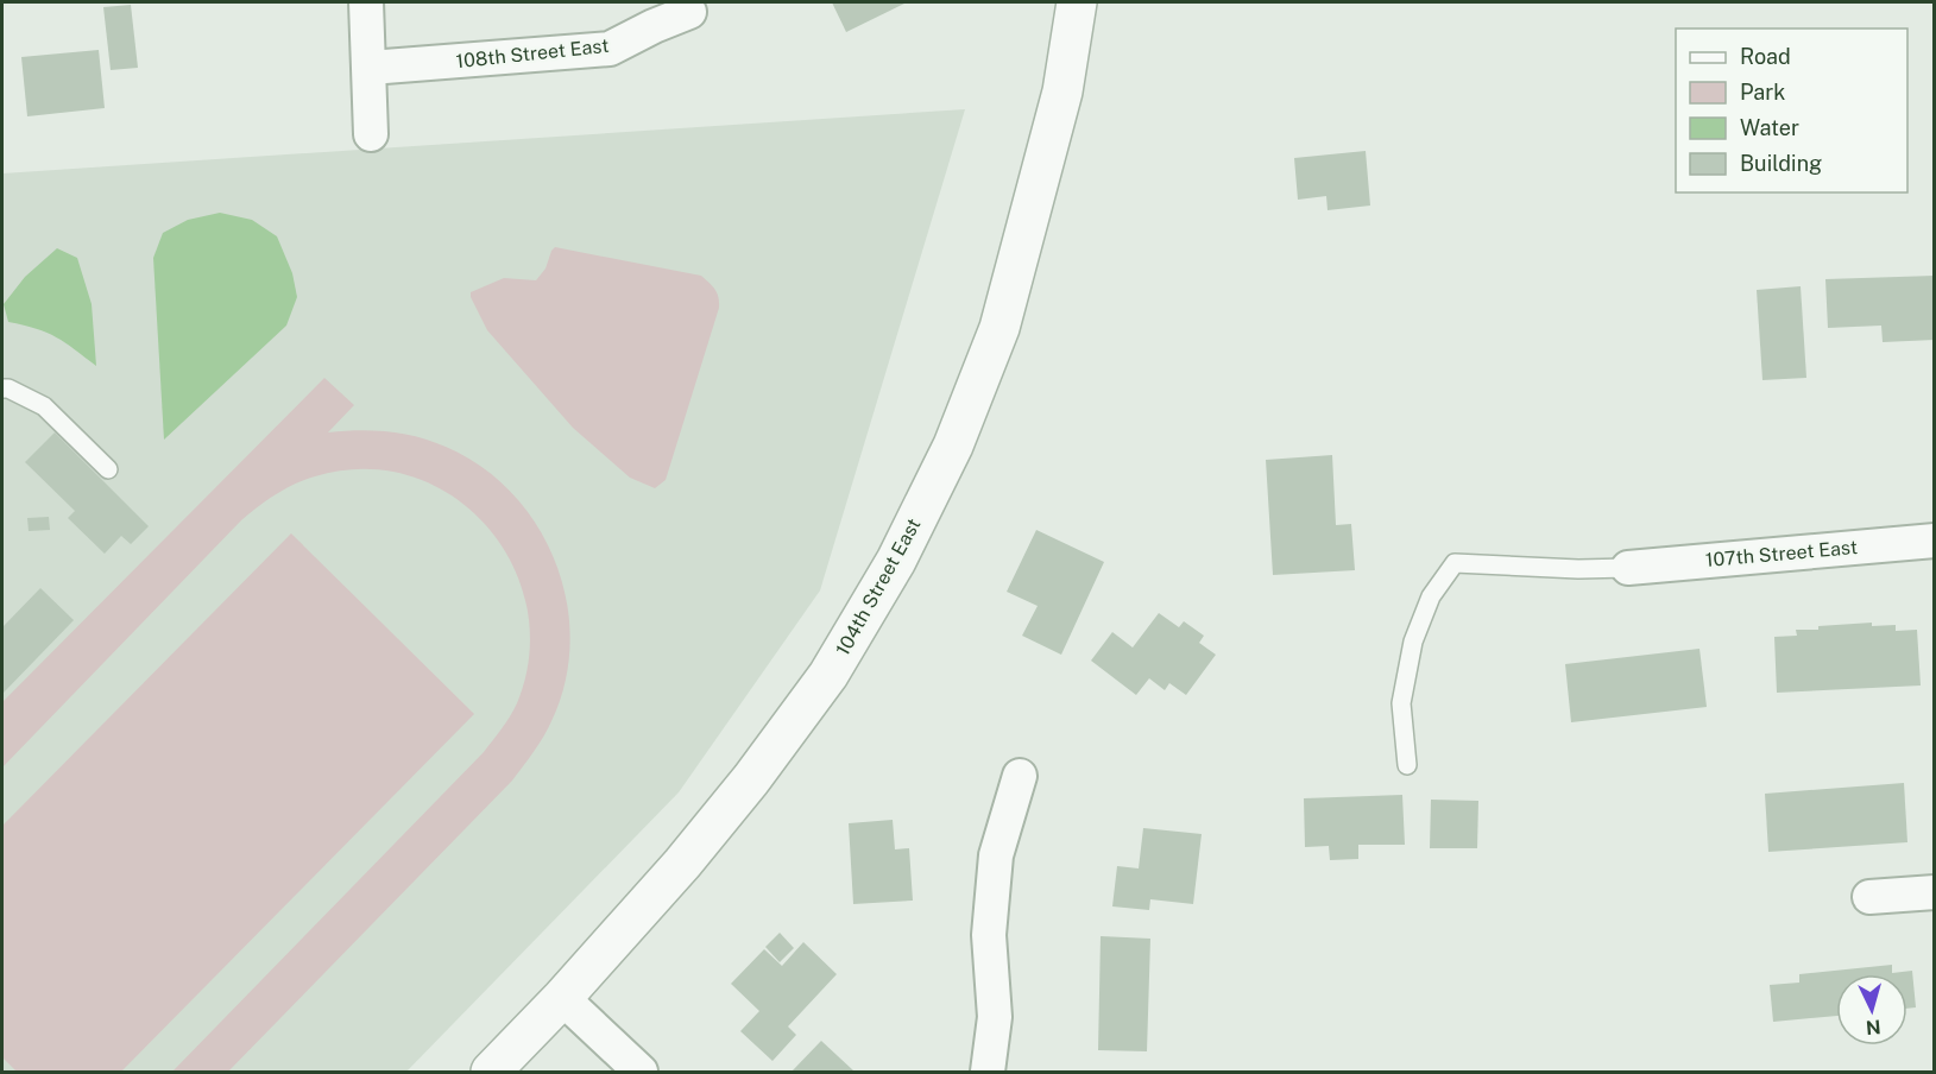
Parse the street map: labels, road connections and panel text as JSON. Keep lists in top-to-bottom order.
{
  "streets": {
    "street": ["108th Street East", "107th Street East", "104th Street East"]
  },
  "legend": [
    "Road",
    "Park",
    "Water",
    "Building"
  ],
  "north": "bottom"
}
